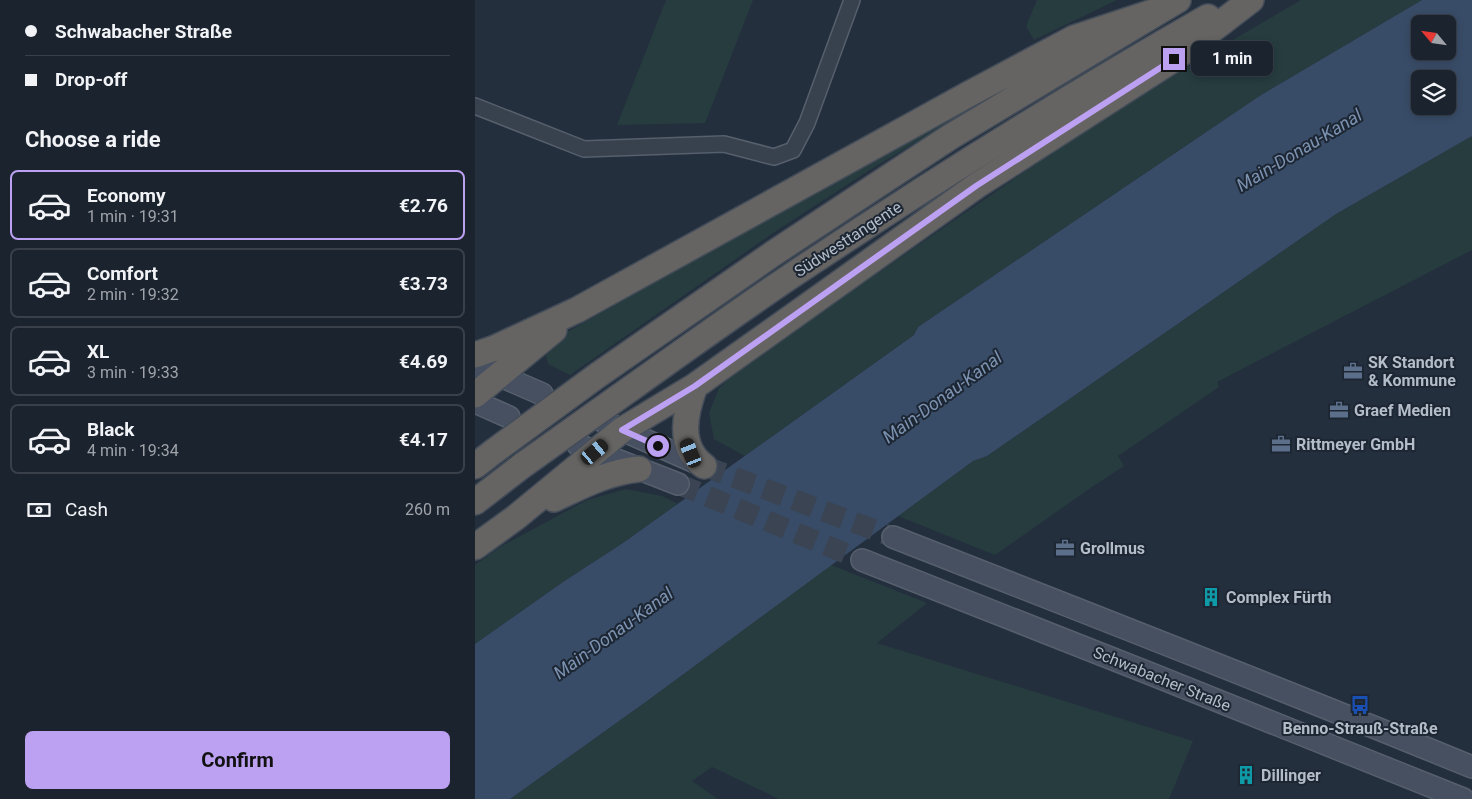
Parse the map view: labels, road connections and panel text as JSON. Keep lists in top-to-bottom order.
{
  "streets": {
    "highway": ["Südwesttangente"],
    "main road": ["Schwabacher Straße"]
  },
  "water": ["Main-Donau-Kanal"],
  "places": {
    "office": [
      "SK Standort & Kommune",
      "Graef Medien",
      "Rittmeyer GmbH",
      "Grollmus"
    ],
    "building": ["Complex Fürth", "Dillinger"],
    "bus stop": ["Benno-Strauß-Straße"]
  },
  "north": "top left",
  "page": {
    "banner": ["Schwabacher Straße", "Drop-off"],
    "bubble": "1 min",
    "heading": "Choose a ride",
    "list": [
      {
        "name": "Economy",
        "note": "1 min · 19:31",
        "value": "€2.76"
      },
      {
        "name": "Comfort",
        "note": "2 min · 19:32",
        "value": "€3.73"
      },
      {
        "name": "XL",
        "note": "3 min · 19:33",
        "value": "€4.69"
      },
      {
        "name": "Black",
        "note": "4 min · 19:34",
        "value": "€4.17"
      }
    ],
    "pay": ["Cash", "260 m"],
    "buttons": "Confirm"
  }
}
